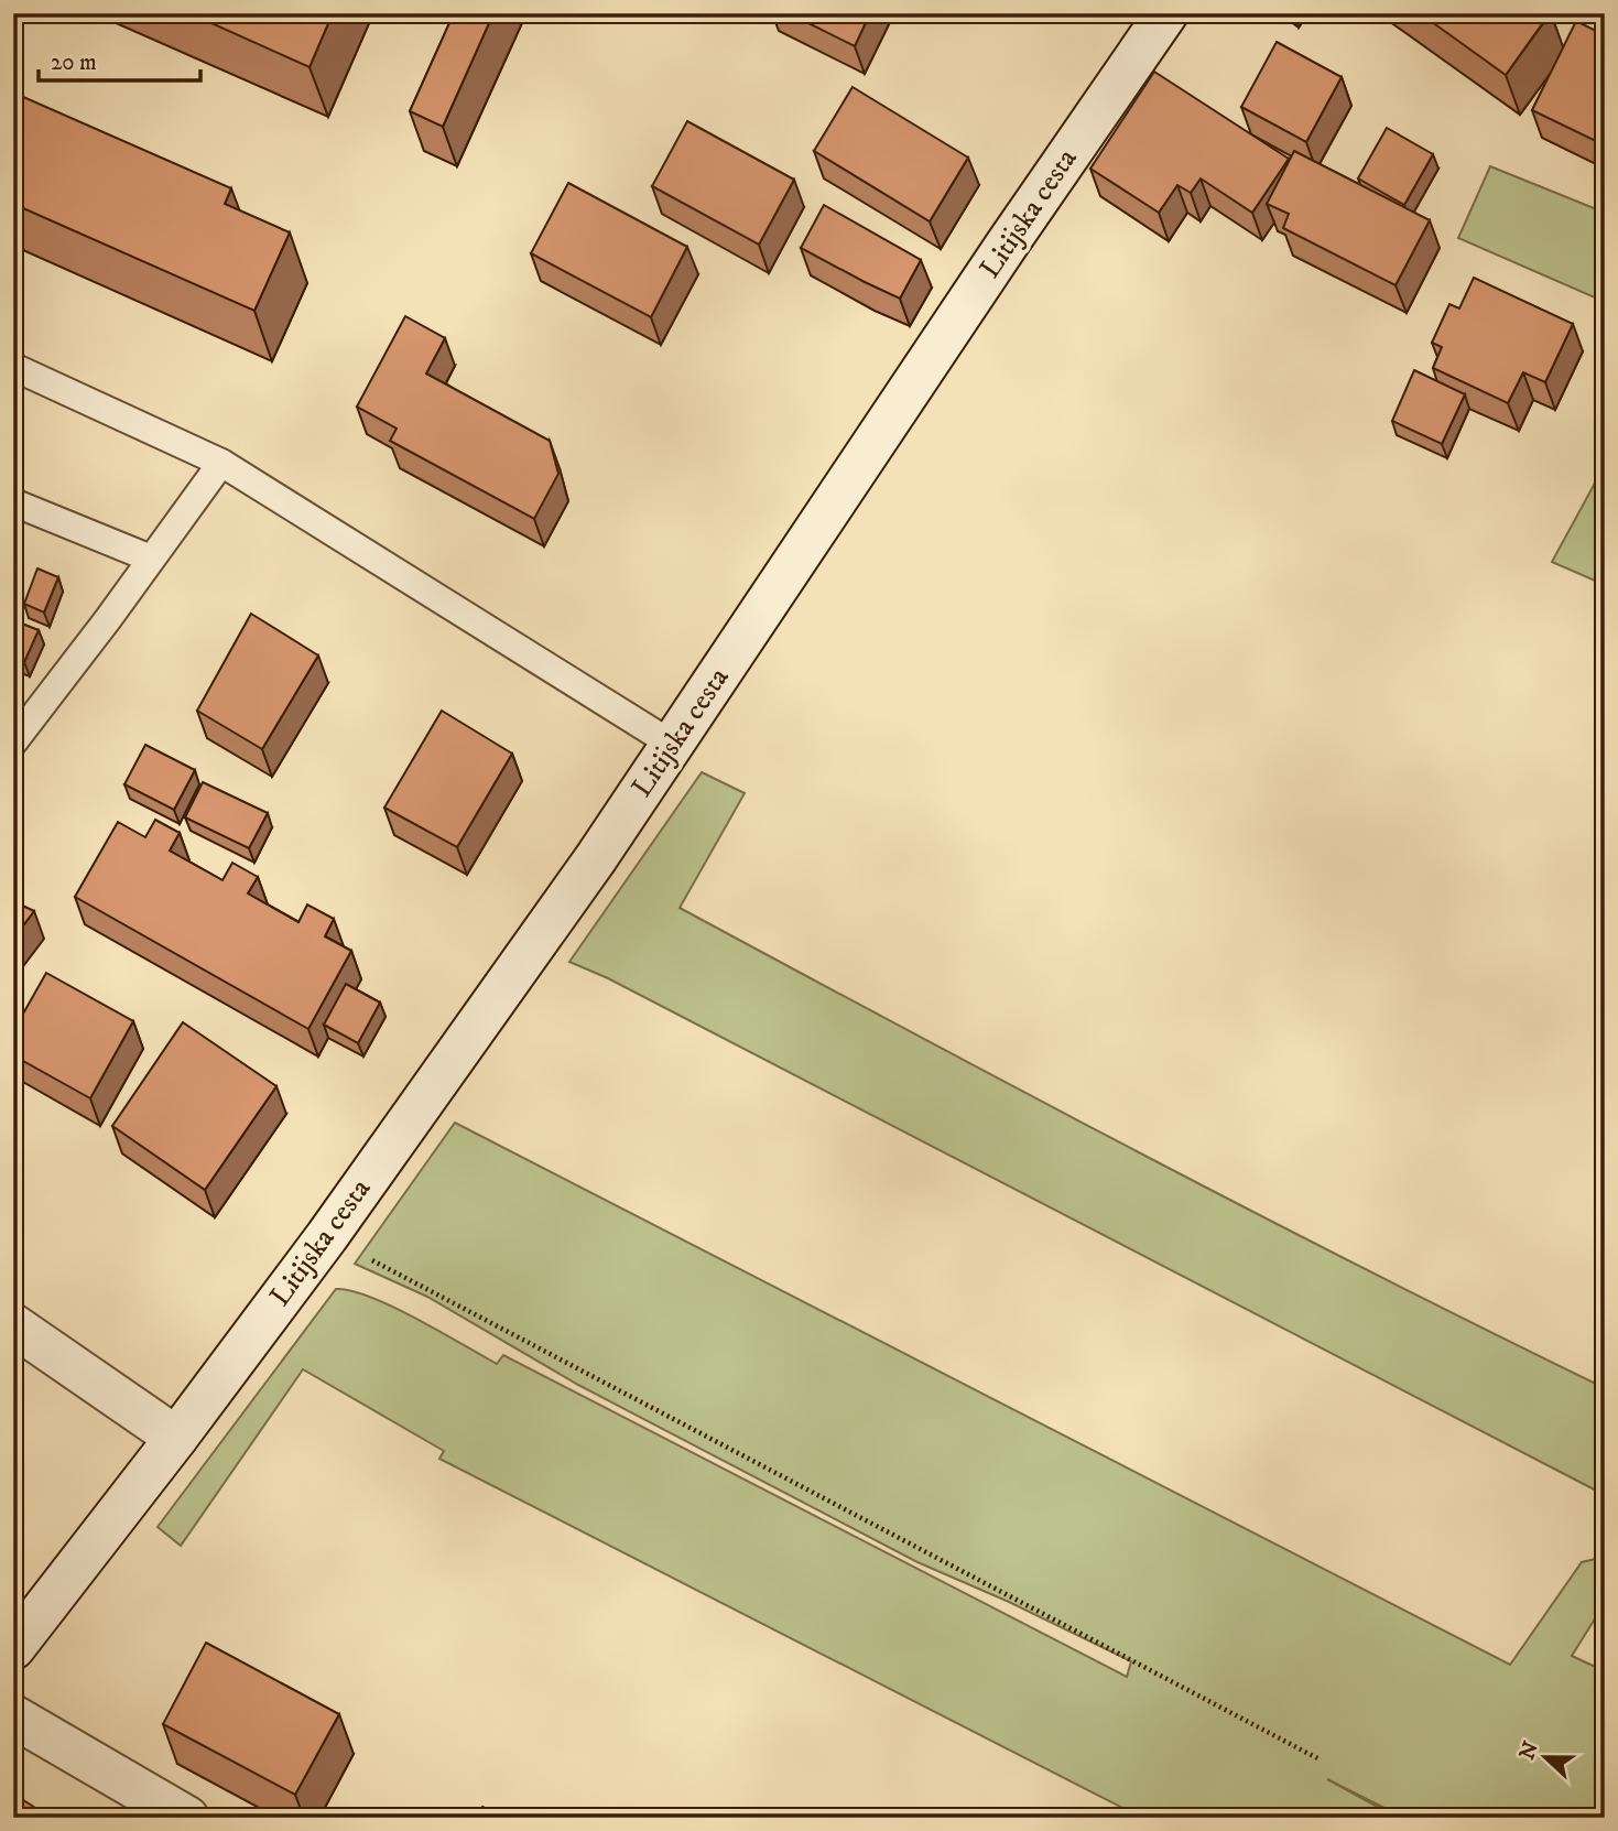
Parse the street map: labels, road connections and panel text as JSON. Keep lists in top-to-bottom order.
{
  "streets": {
    "main road": ["Litijska cesta"]
  },
  "scale_bar": "20 m",
  "north": "left"
}
